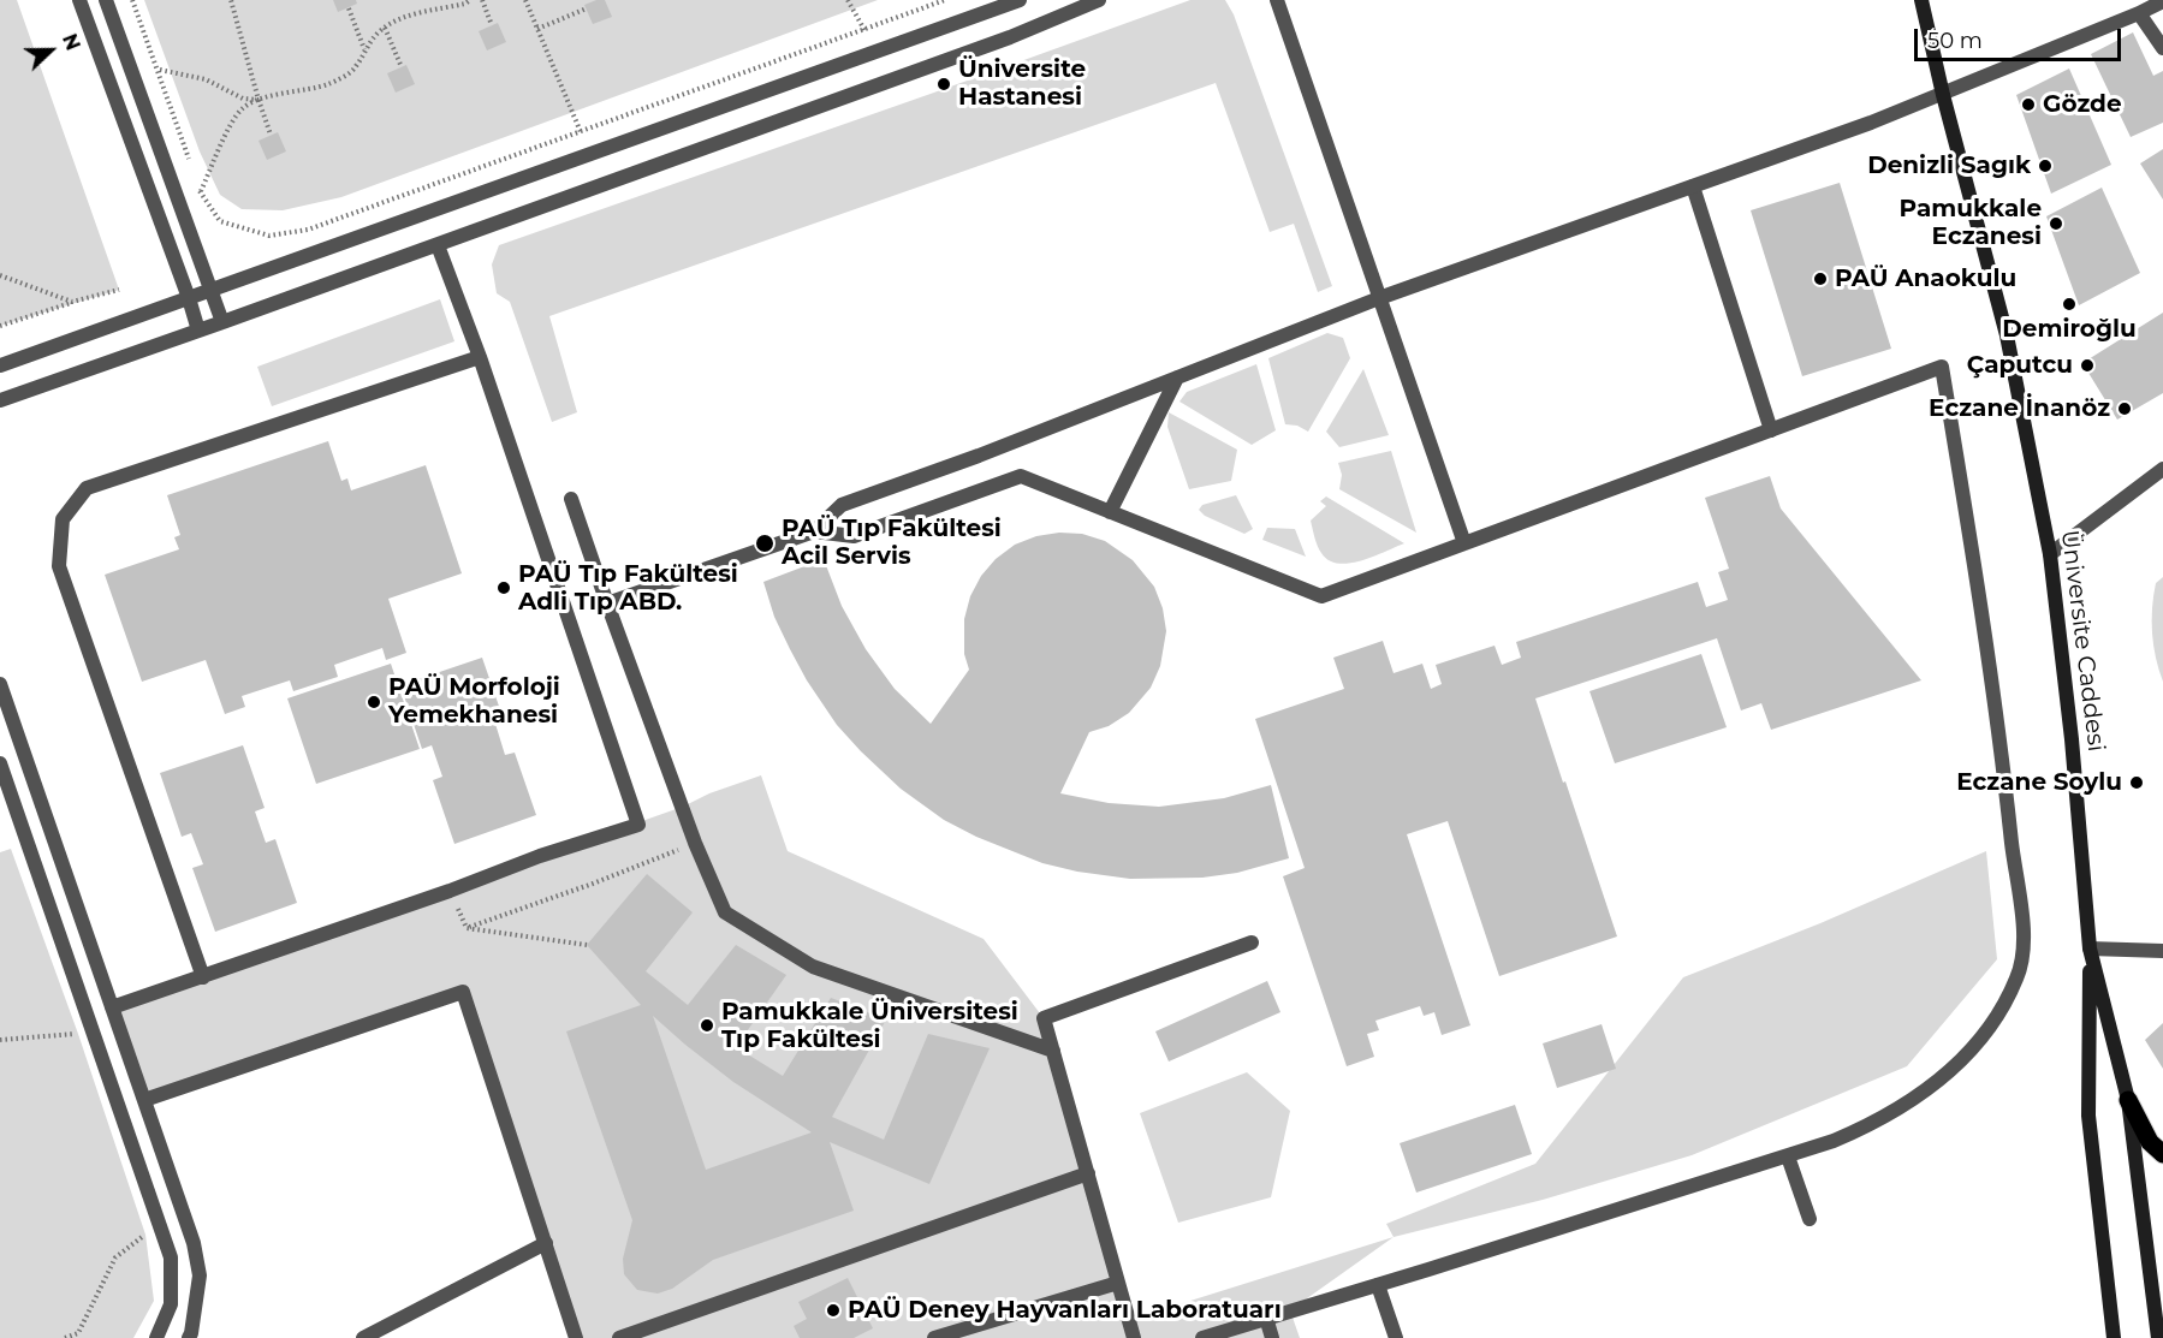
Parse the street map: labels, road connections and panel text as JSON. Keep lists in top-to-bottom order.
{
  "streets": {
    "main road": ["Üniversite Caddesi"]
  },
  "places": [
    "Üniversite Hastanesi",
    "Gözde",
    "Denizli Sagık",
    "Pamukkale Eczanesi",
    "PAÜ Anaokulu",
    "Demiroğlu",
    "Çaputcu",
    "Eczane İnanöz",
    "PAÜ Tıp Fakültesi Acil Servis",
    "PAÜ Tıp Fakültesi Adli Tıp ABD.",
    "PAÜ Morfoloji Yemekhanesi",
    "Eczane Soylu",
    "Pamukkale Üniversitesi Tıp Fakültesi",
    "PAÜ Deney Hayvanları Laboratuarı"
  ],
  "scale_bar": "50 m",
  "north": "right"
}
